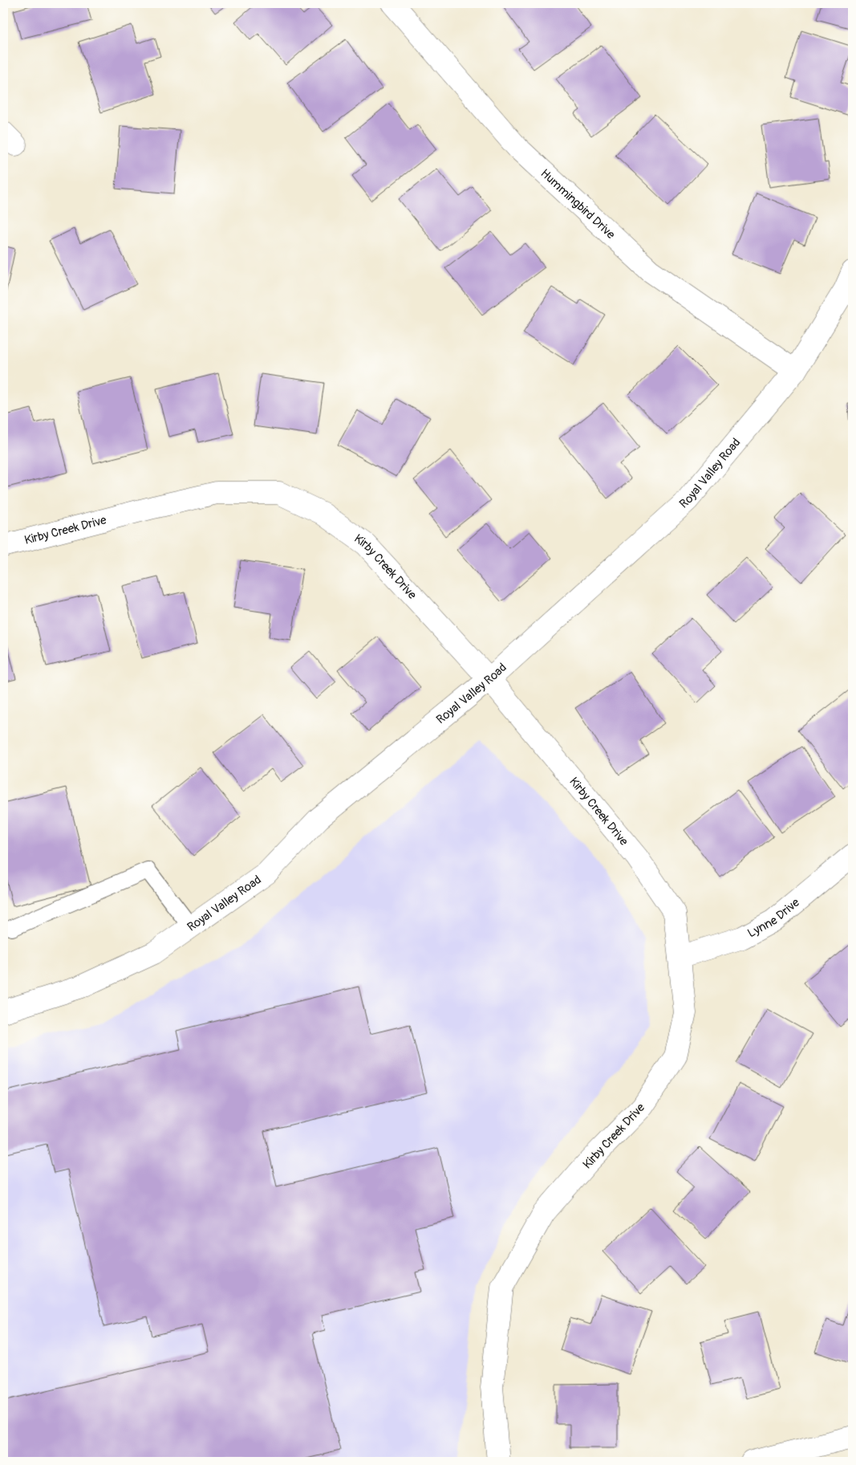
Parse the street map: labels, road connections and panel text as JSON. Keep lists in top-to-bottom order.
{
  "streets": {
    "street": [
      "Hummingbird Drive",
      "Royal Valley Road",
      "Kirby Creek Drive",
      "Lynne Drive"
    ]
  },
  "crossings": [
    ["Hummingbird Drive", "Royal Valley Road"],
    ["Royal Valley Road", "Kirby Creek Drive"],
    ["Kirby Creek Drive", "Lynne Drive"]
  ]
}
